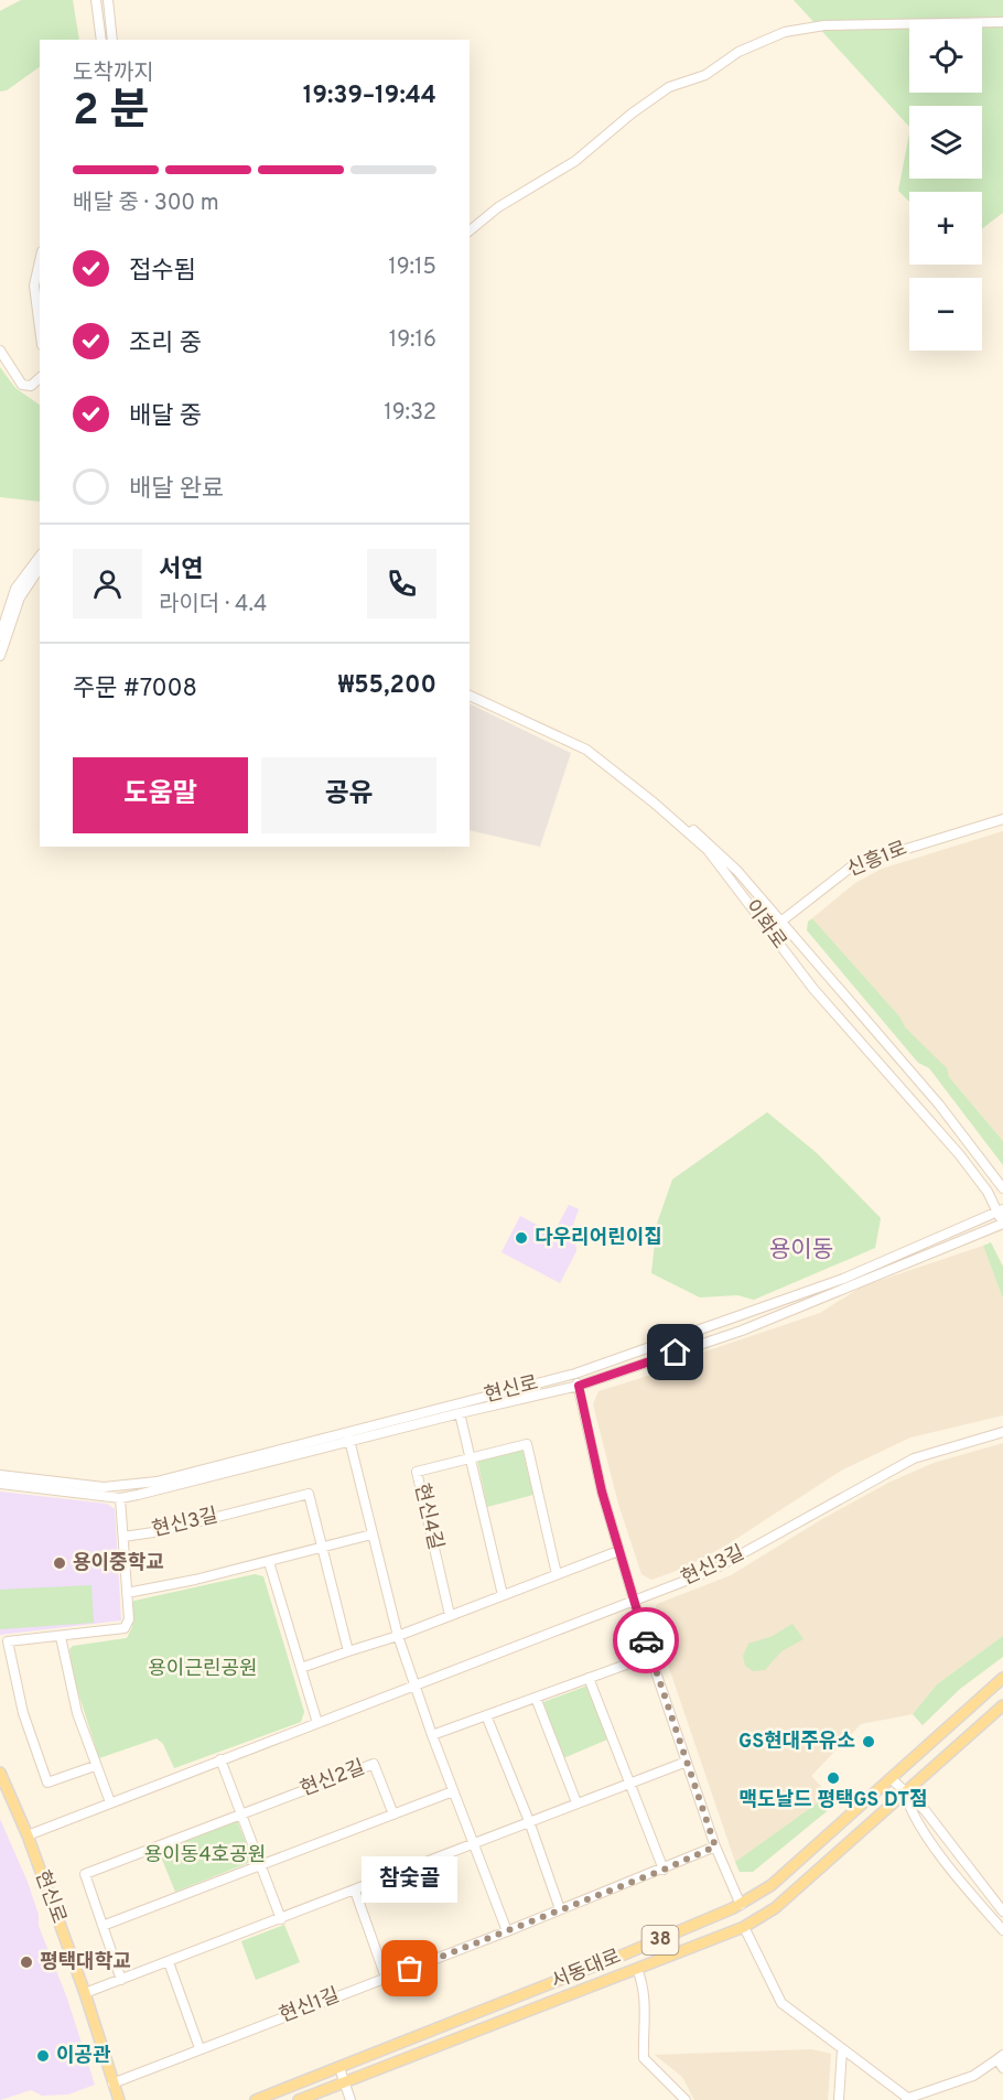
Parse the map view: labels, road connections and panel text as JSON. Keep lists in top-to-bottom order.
{
  "streets": {
    "main road": ["현신로", "38", "서동대로"],
    "street": [
      "신흥1로",
      "이화로",
      "현신4길",
      "현신3길",
      "현신2길",
      "현신1길"
    ]
  },
  "crossings": [
    ["신흥1로", "이화로"],
    ["이화로", "현신로"],
    ["현신로", "현신3길"],
    ["현신로", "현신1길"]
  ],
  "districts": ["용이동"],
  "parks": ["용이근린공원", "용이동4호공원"],
  "places": [
    "다우리어린이집",
    "용이중학교",
    "GS현대주유소",
    "맥도날드 평택GS DT점",
    "평택대학교",
    "참숯골",
    "이공관"
  ],
  "page": {
    "map_buttons": ["+", "−"],
    "heading": ["2 분", "도착까지", "19:39–19:44"],
    "panel": [
      "서연",
      "라이더 · 4.4",
      "주문 #7008",
      "₩55,200"
    ],
    "bar": "배달 중 · 300 m",
    "list": [
      ["접수됨", "19:15"],
      ["조리 중", "19:16"],
      ["배달 중", "19:32"],
      "배달 완료"
    ],
    "buttons": ["도움말", "공유"],
    "bubble": "참숯골"
  }
}
